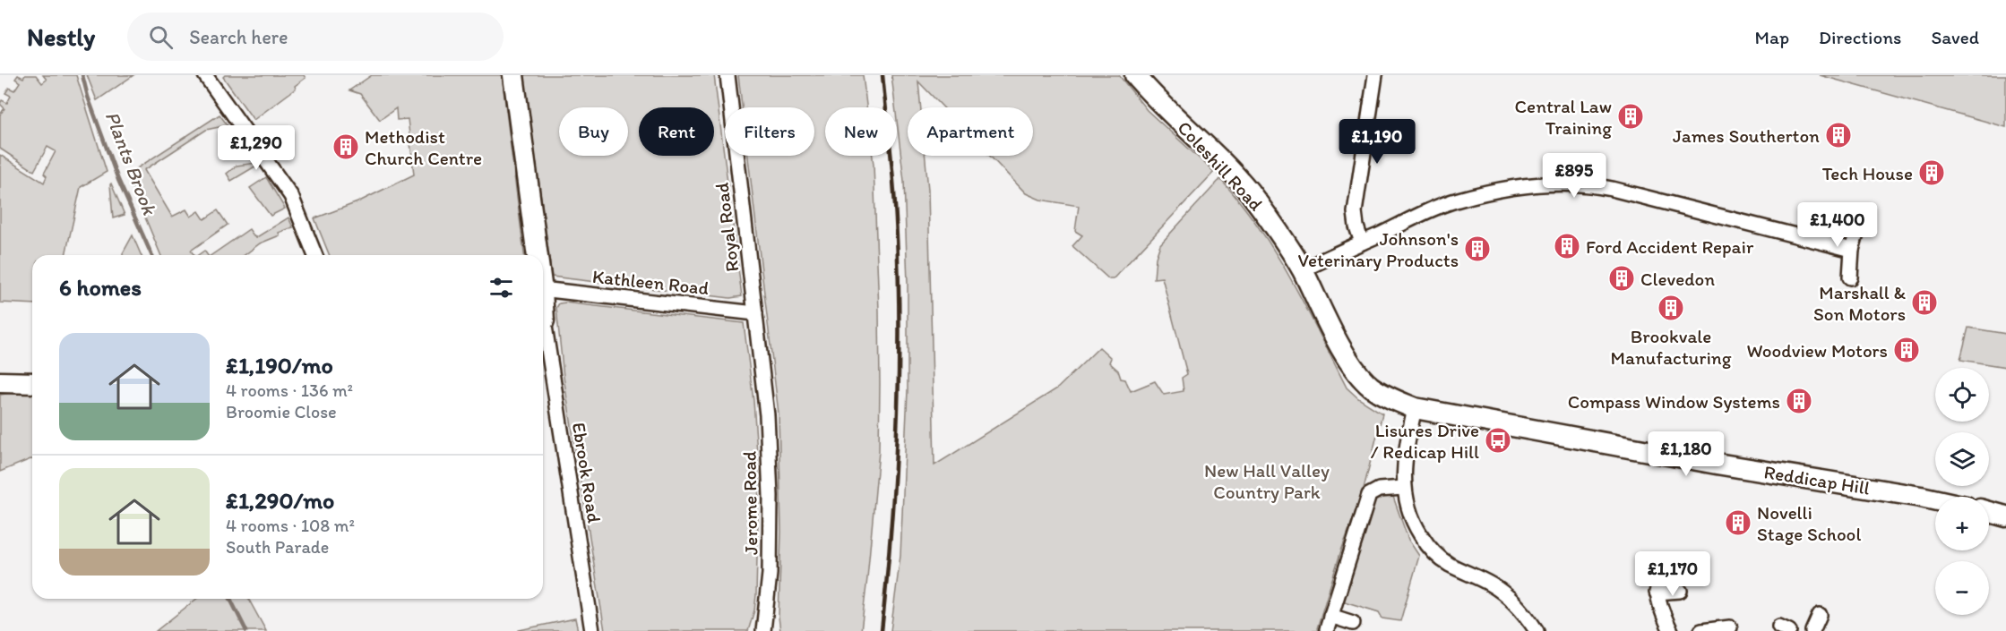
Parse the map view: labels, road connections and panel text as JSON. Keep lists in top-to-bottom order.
{
  "streets": {
    "street": [
      "Coleshill Road",
      "Royal Road",
      "Kathleen Road",
      "Ebrook Road",
      "Reddicap Hill",
      "Jerome Road"
    ]
  },
  "crossings": [
    ["Coleshill Road", "Reddicap Hill"],
    ["Royal Road", "Kathleen Road"],
    ["Royal Road", "Jerome Road"]
  ],
  "water": ["Plants Brook"],
  "parks": ["New Hall Valley Country Park"],
  "places": {
    "building": [
      "Central Law Training",
      "James Southerton",
      "Methodist Church Centre",
      "Tech House",
      "Ford Accident Repair",
      "Johnson's Veterinary Products",
      "Clevedon",
      "Marshall & Son Motors",
      "Brookvale Manufacturing",
      "Woodview Motors",
      "Compass Window Systems",
      "Novelli Stage School"
    ],
    "bus stop": ["Lisures Drive / Redicap Hill"]
  },
  "page": {
    "header": "Nestly",
    "search": "Search here",
    "nav": ["Map", "Directions", "Saved"],
    "chip": [
      "Buy",
      "Rent",
      "Filters",
      "New",
      "Apartment"
    ],
    "price": [
      "£1,190",
      "£1,290",
      "£895",
      "£1,400",
      "£1,180",
      "£1,170"
    ],
    "heading": "6 homes",
    "list": [
      {
        "name": "£1,190/mo",
        "note": "4 rooms · 136 m² · Broomie Close"
      },
      {
        "name": "£1,290/mo",
        "note": "4 rooms · 108 m² · South Parade"
      }
    ],
    "map_buttons": ["+", "−"]
  }
}
